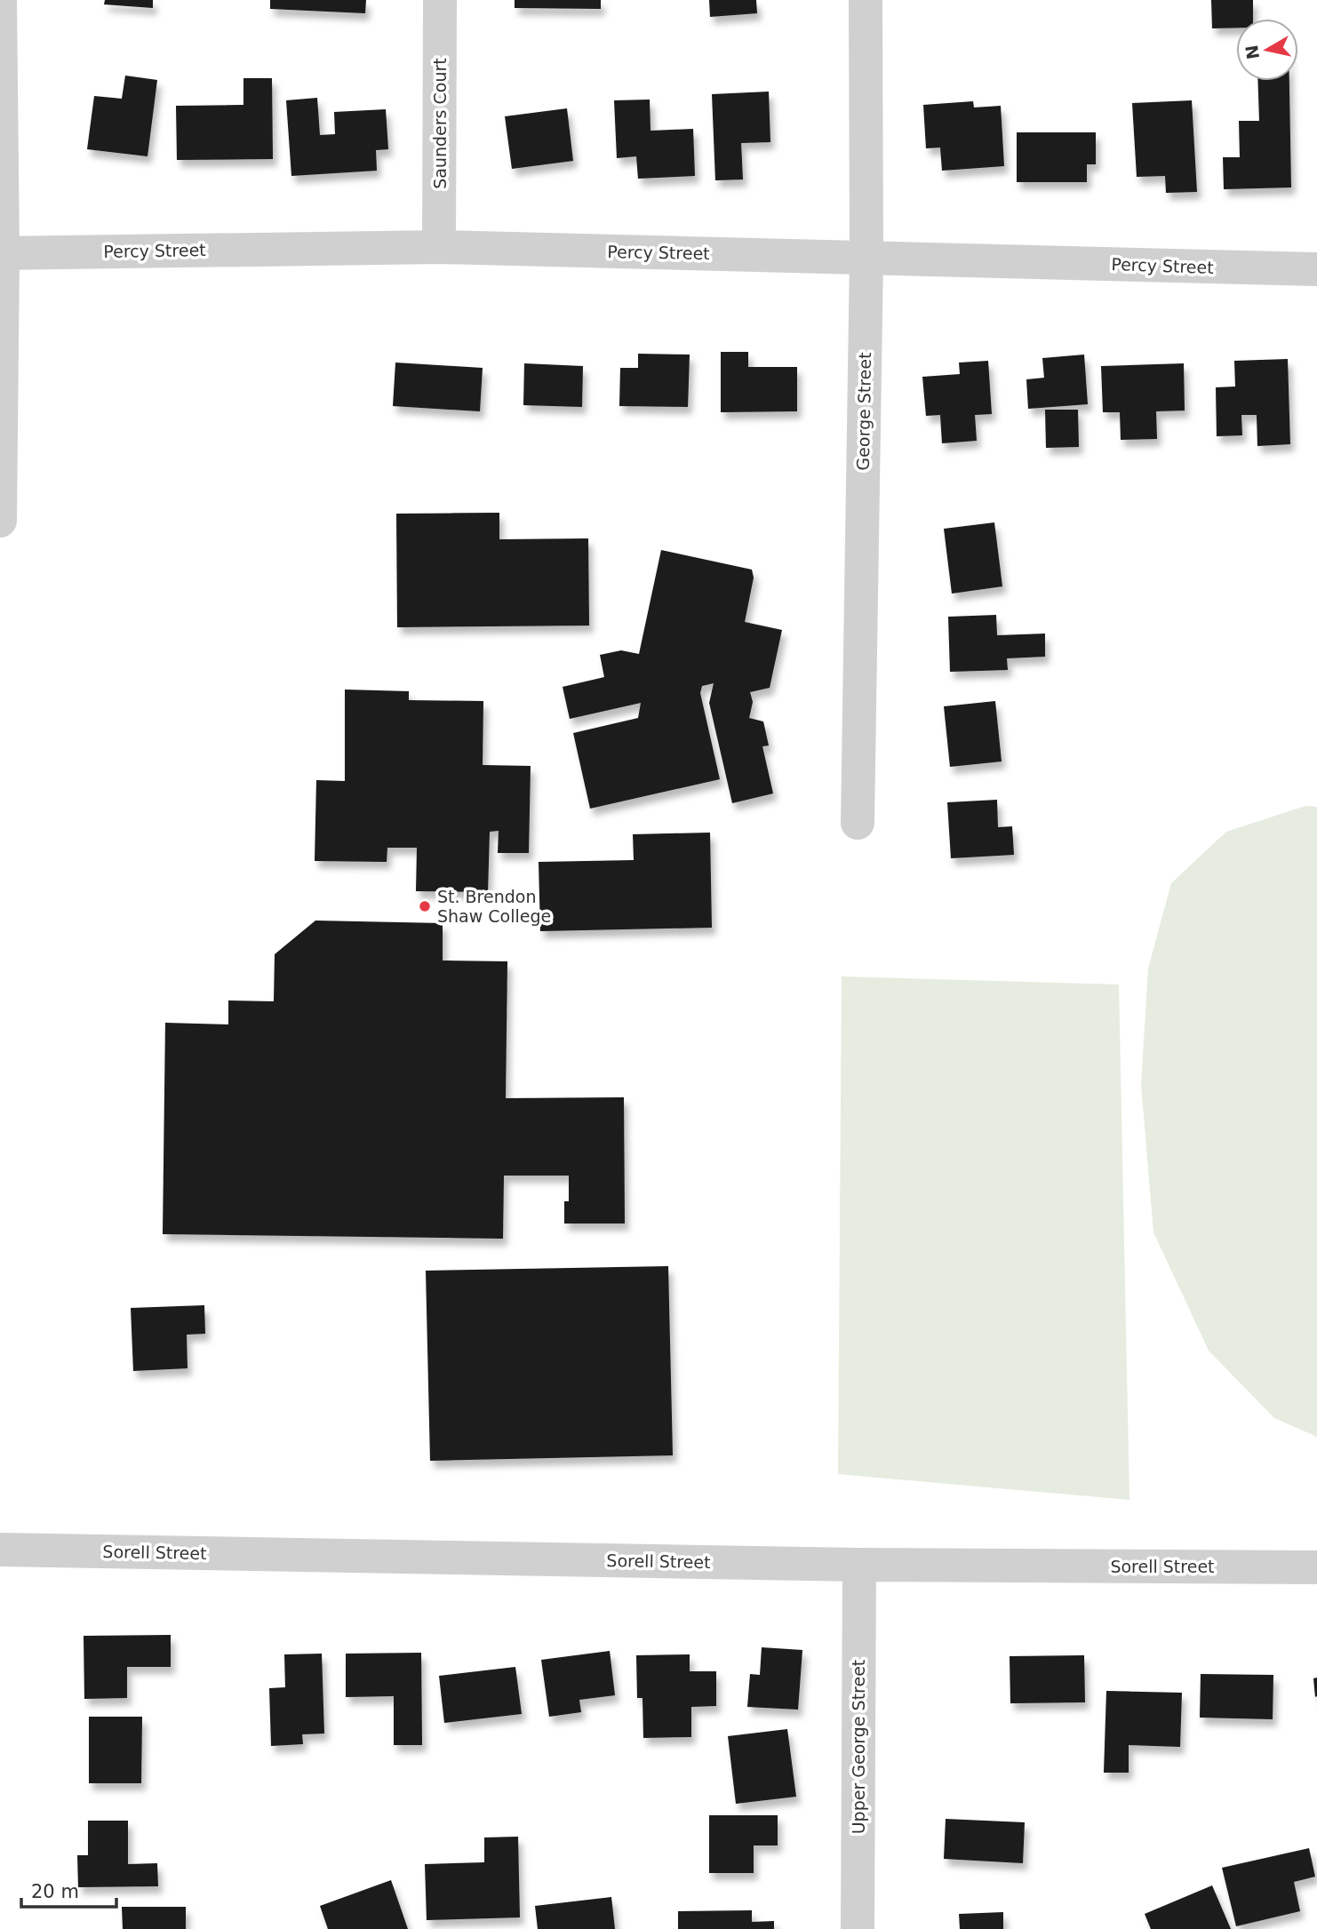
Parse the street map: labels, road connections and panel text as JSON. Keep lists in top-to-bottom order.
{
  "streets": {
    "street": [
      "Saunders Court",
      "Percy Street",
      "George Street",
      "Sorell Street",
      "Upper George Street"
    ]
  },
  "crossings": [
    ["Saunders Court", "Percy Street"],
    ["Percy Street", "George Street"],
    ["Sorell Street", "Upper George Street"]
  ],
  "places": ["St. Brendon Shaw College"],
  "scale_bar": "20 m",
  "north": "left"
}
